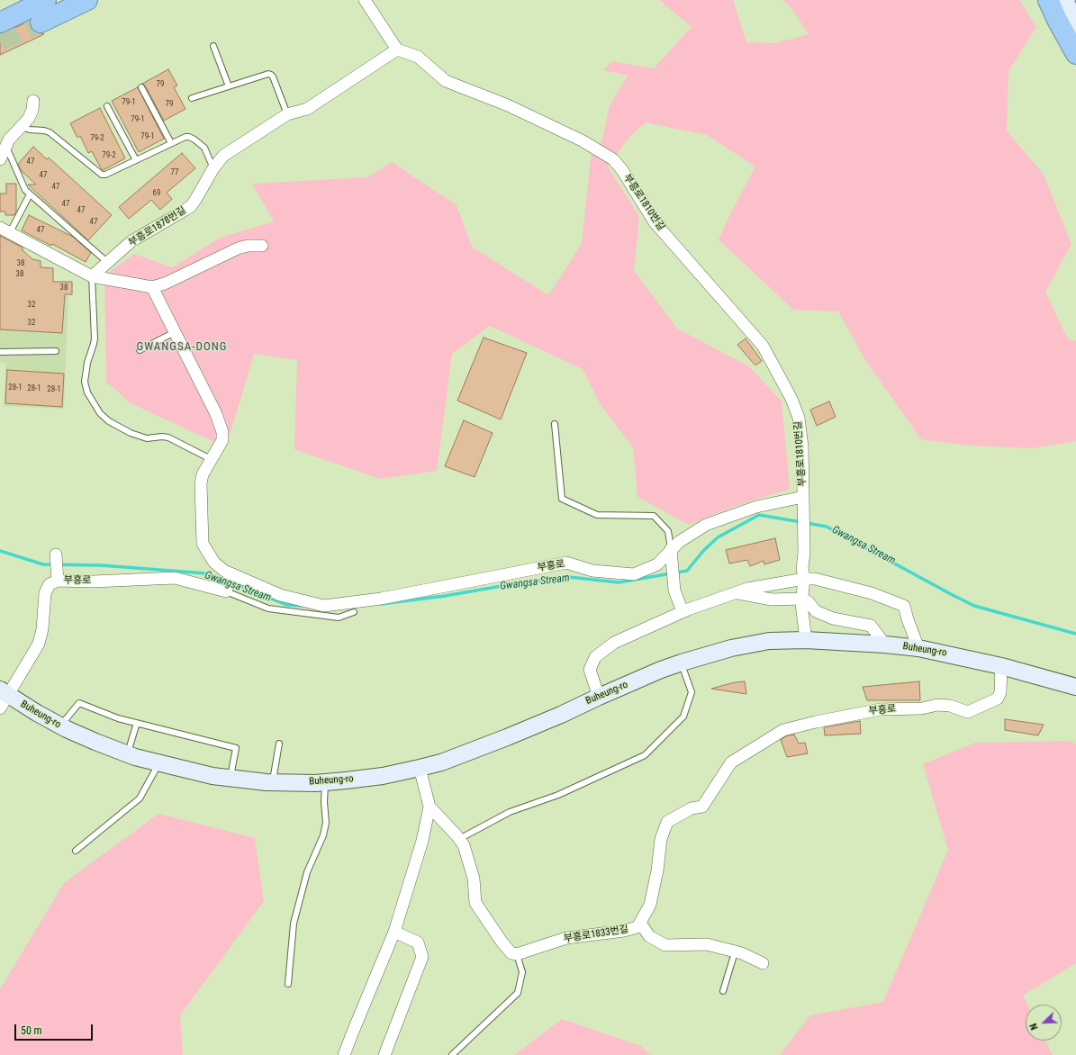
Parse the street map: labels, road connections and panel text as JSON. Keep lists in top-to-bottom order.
{
  "streets": {
    "main road": ["Buheung-ro"],
    "street": [
      "부흥로1810번길",
      "부흥로1878번길",
      "부흥로",
      "부흥로1833번길"
    ]
  },
  "crossings": [
    ["부흥로1810번길", "부흥로1878번길"],
    ["부흥로1810번길", "부흥로"],
    ["부흥로", "Buheung-ro"],
    ["부흥로", "부흥로1833번길"]
  ],
  "districts": ["GWANGSA-DONG"],
  "water": ["Gwangsa Stream"],
  "house_numbers": [
    "79",
    "79-1",
    "79",
    "79-1",
    "79-1",
    "79-2",
    "79-2",
    "47",
    "77",
    "47",
    "47",
    "69",
    "47",
    "47",
    "47",
    "47",
    "38",
    "38",
    "38",
    "32",
    "32",
    "28-1",
    "28-1",
    "28-1"
  ],
  "scale_bar": "50 m",
  "north": "bottom left"
}
